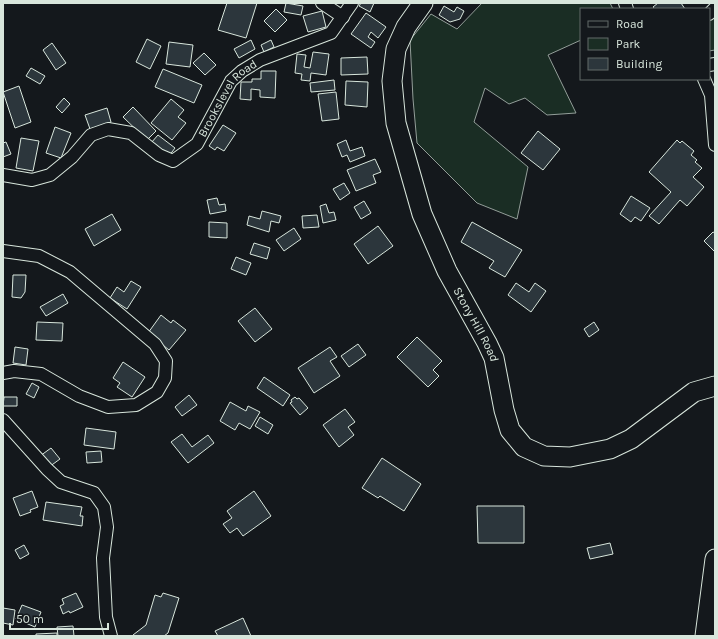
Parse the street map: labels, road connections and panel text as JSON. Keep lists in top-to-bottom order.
{
  "streets": {
    "main road": ["Stony Hill Road"],
    "street": ["Brookslevel Road"]
  },
  "legend": ["Road", "Park", "Building"],
  "scale_bar": "50 m"
}
